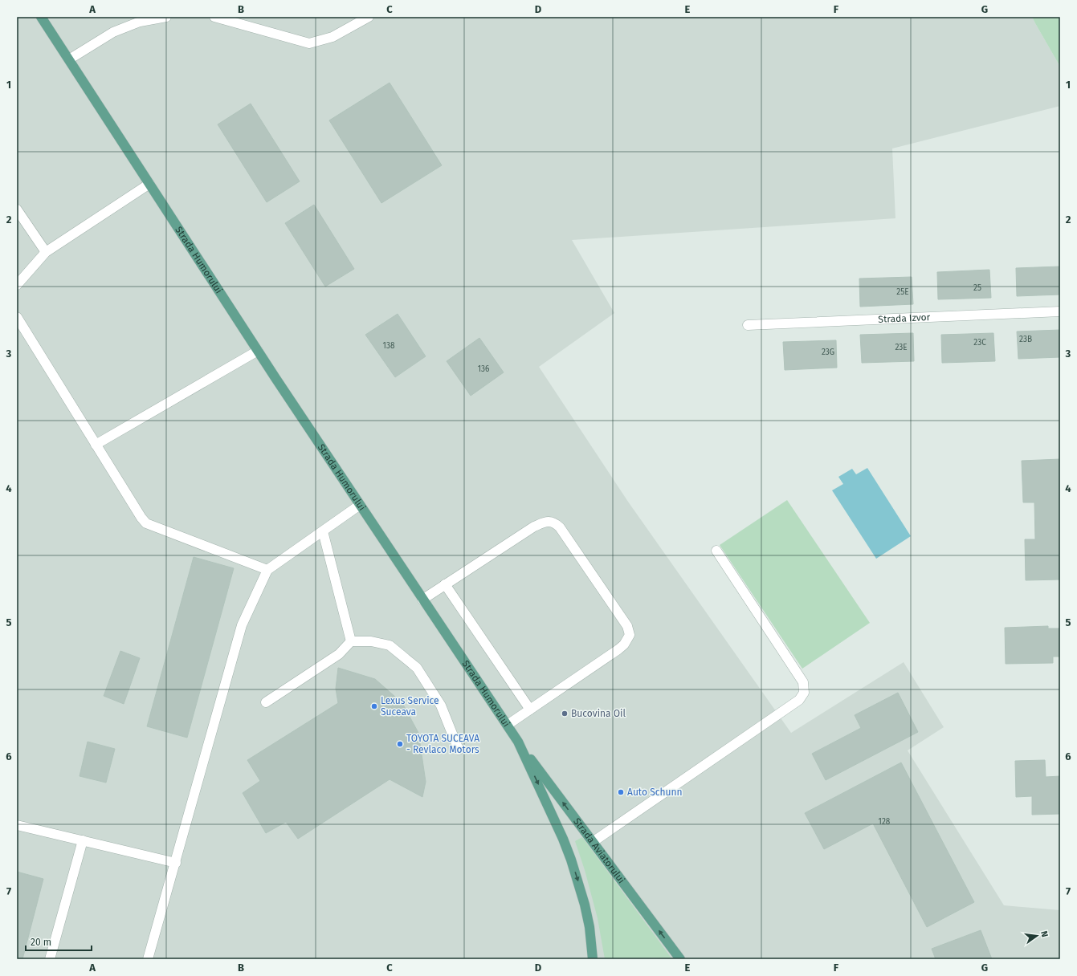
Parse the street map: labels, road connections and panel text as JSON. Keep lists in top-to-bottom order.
{
  "streets": {
    "main road": ["Strada Humorului", "Strada Aviatorului"],
    "street": ["Strada Izvor"]
  },
  "crossings": [
    ["Strada Humorului", "Strada Aviatorului"]
  ],
  "one_way": ["Strada Aviatorului"],
  "places": [
    "Lexus Service Suceava",
    "Bucovina Oil",
    "TOYOTA SUCEAVA - Revlaco Motors",
    "Auto Schunn"
  ],
  "house_numbers": [
    "25",
    "25E",
    "23B",
    "23C",
    "138",
    "23E",
    "23G",
    "136",
    "128"
  ],
  "scale_bar": "20 m",
  "north": "right",
  "grid": {
    "columns": [
      "A",
      "B",
      "C",
      "D",
      "E",
      "F",
      "G"
    ],
    "rows": [
      "1",
      "2",
      "3",
      "4",
      "5",
      "6",
      "7"
    ]
  }
}
